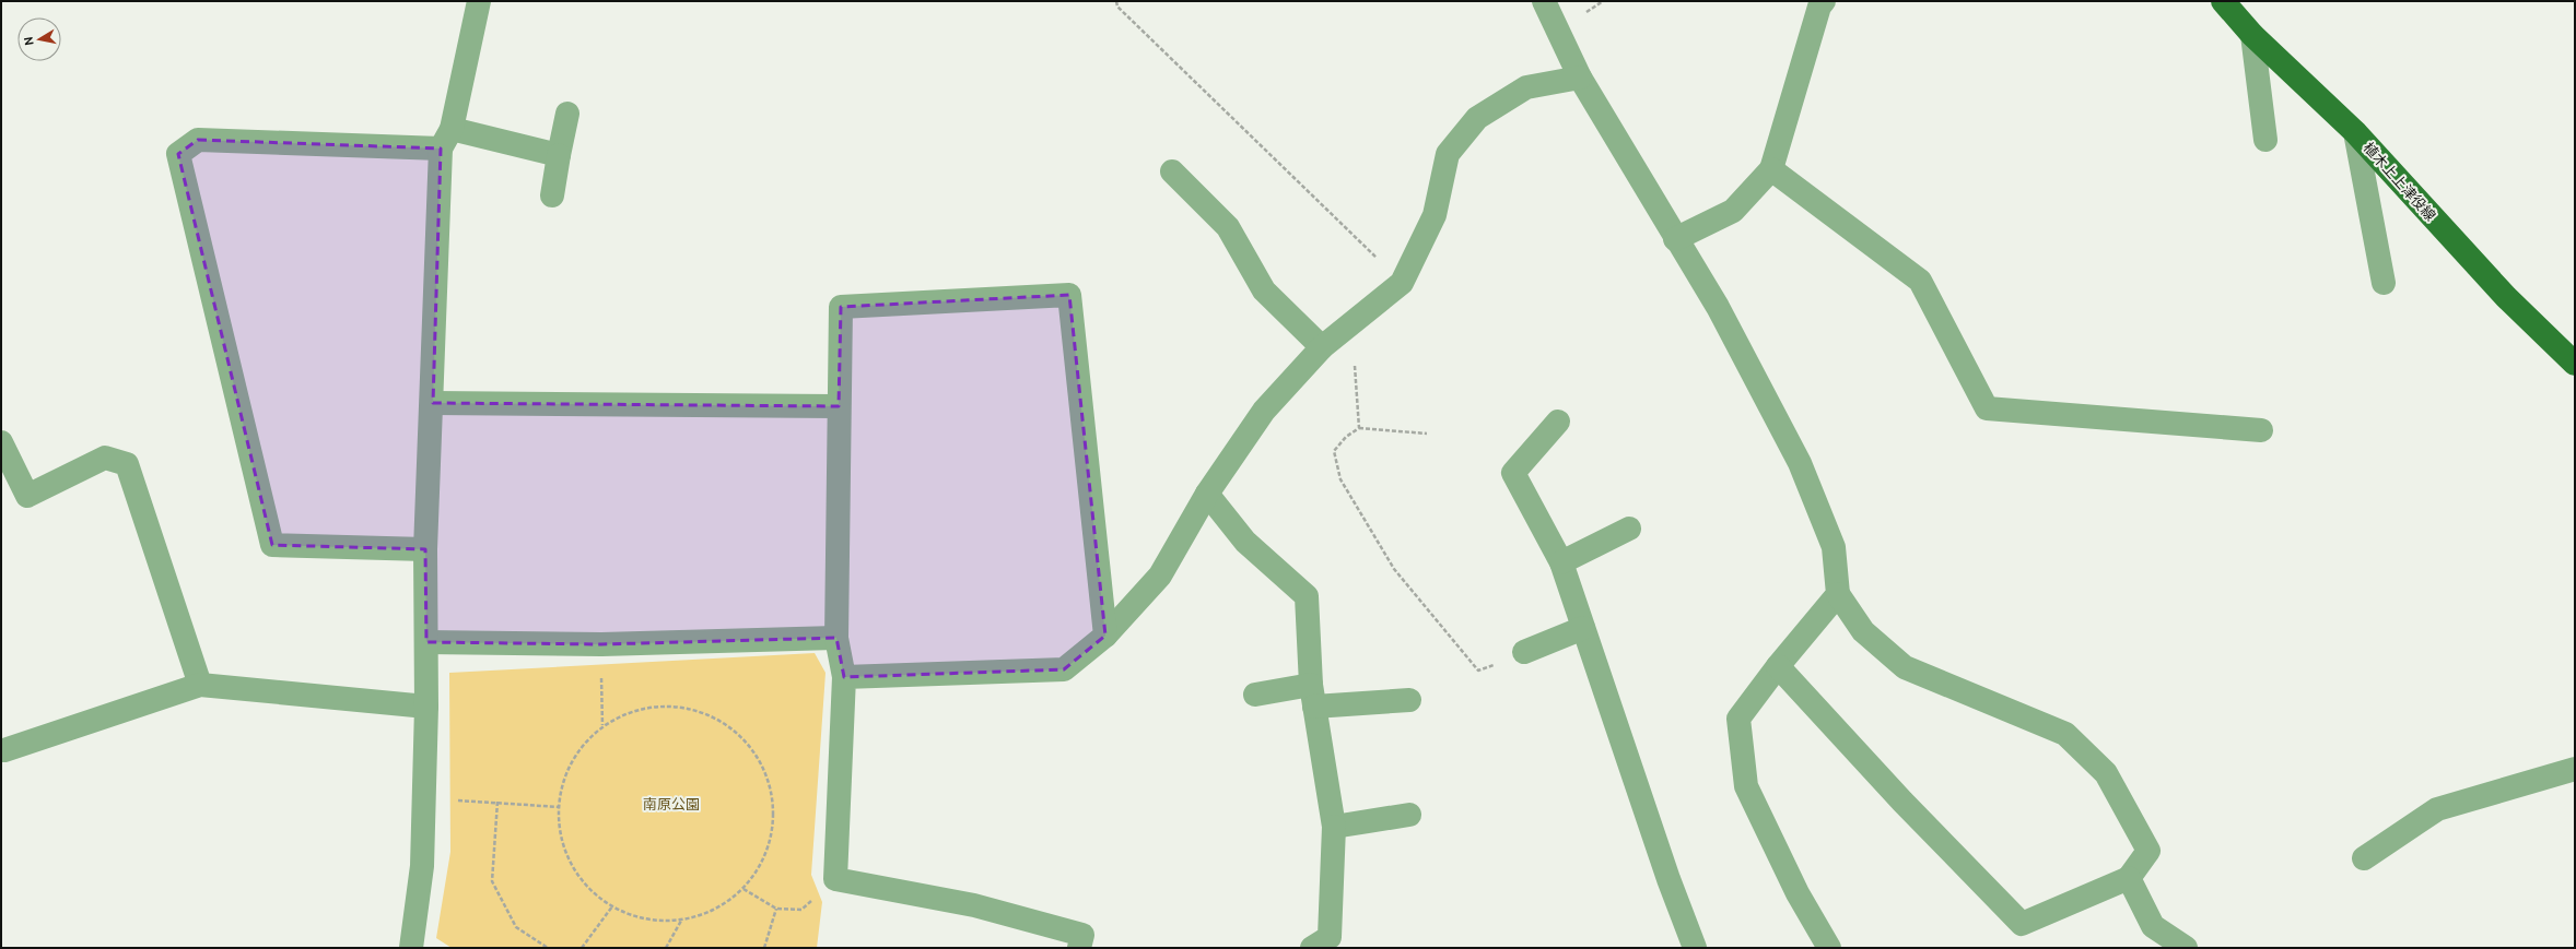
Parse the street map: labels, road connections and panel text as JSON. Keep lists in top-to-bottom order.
{
  "streets": {
    "main road": ["植木上上津役線"]
  },
  "parks": ["南原公園"],
  "north": "left"
}
